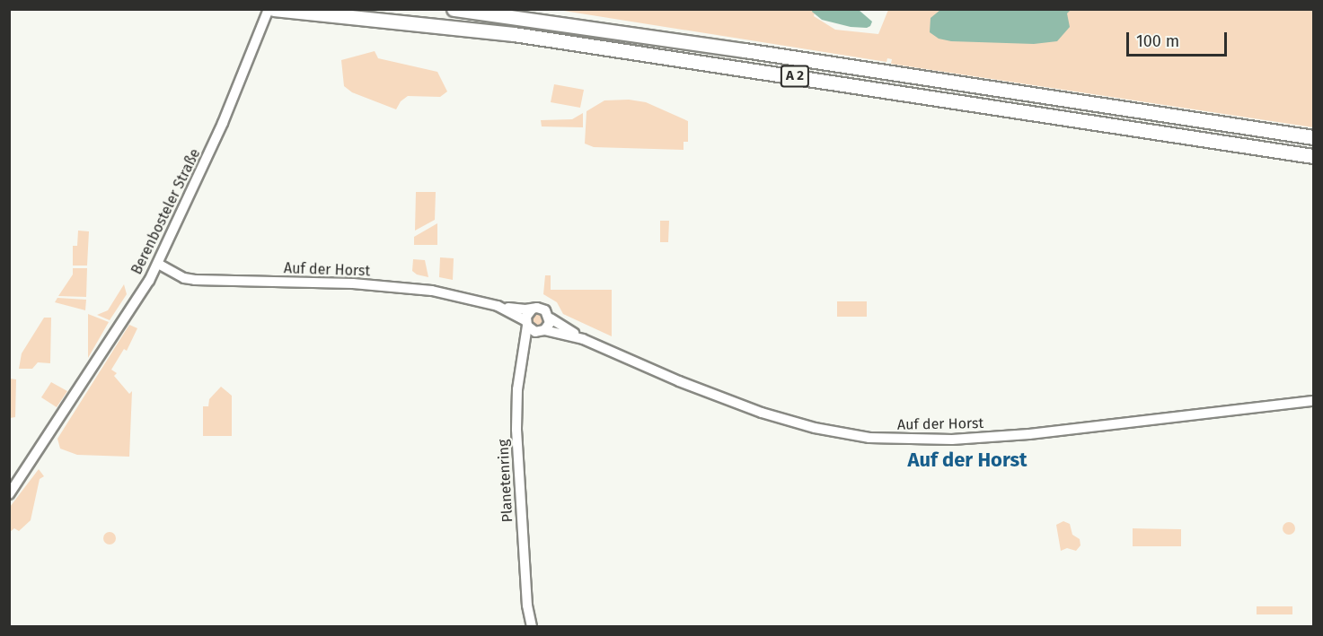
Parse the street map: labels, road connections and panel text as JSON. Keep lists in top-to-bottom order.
{
  "streets": {
    "highway": ["A 2"],
    "street": ["Berenbosteler Straße", "Auf der Horst", "Planetenring"]
  },
  "crossings": [
    ["Berenbosteler Straße", "Auf der Horst"],
    ["Auf der Horst", "Planetenring"]
  ],
  "districts": ["Auf der Horst"],
  "scale_bar": "100 m"
}
